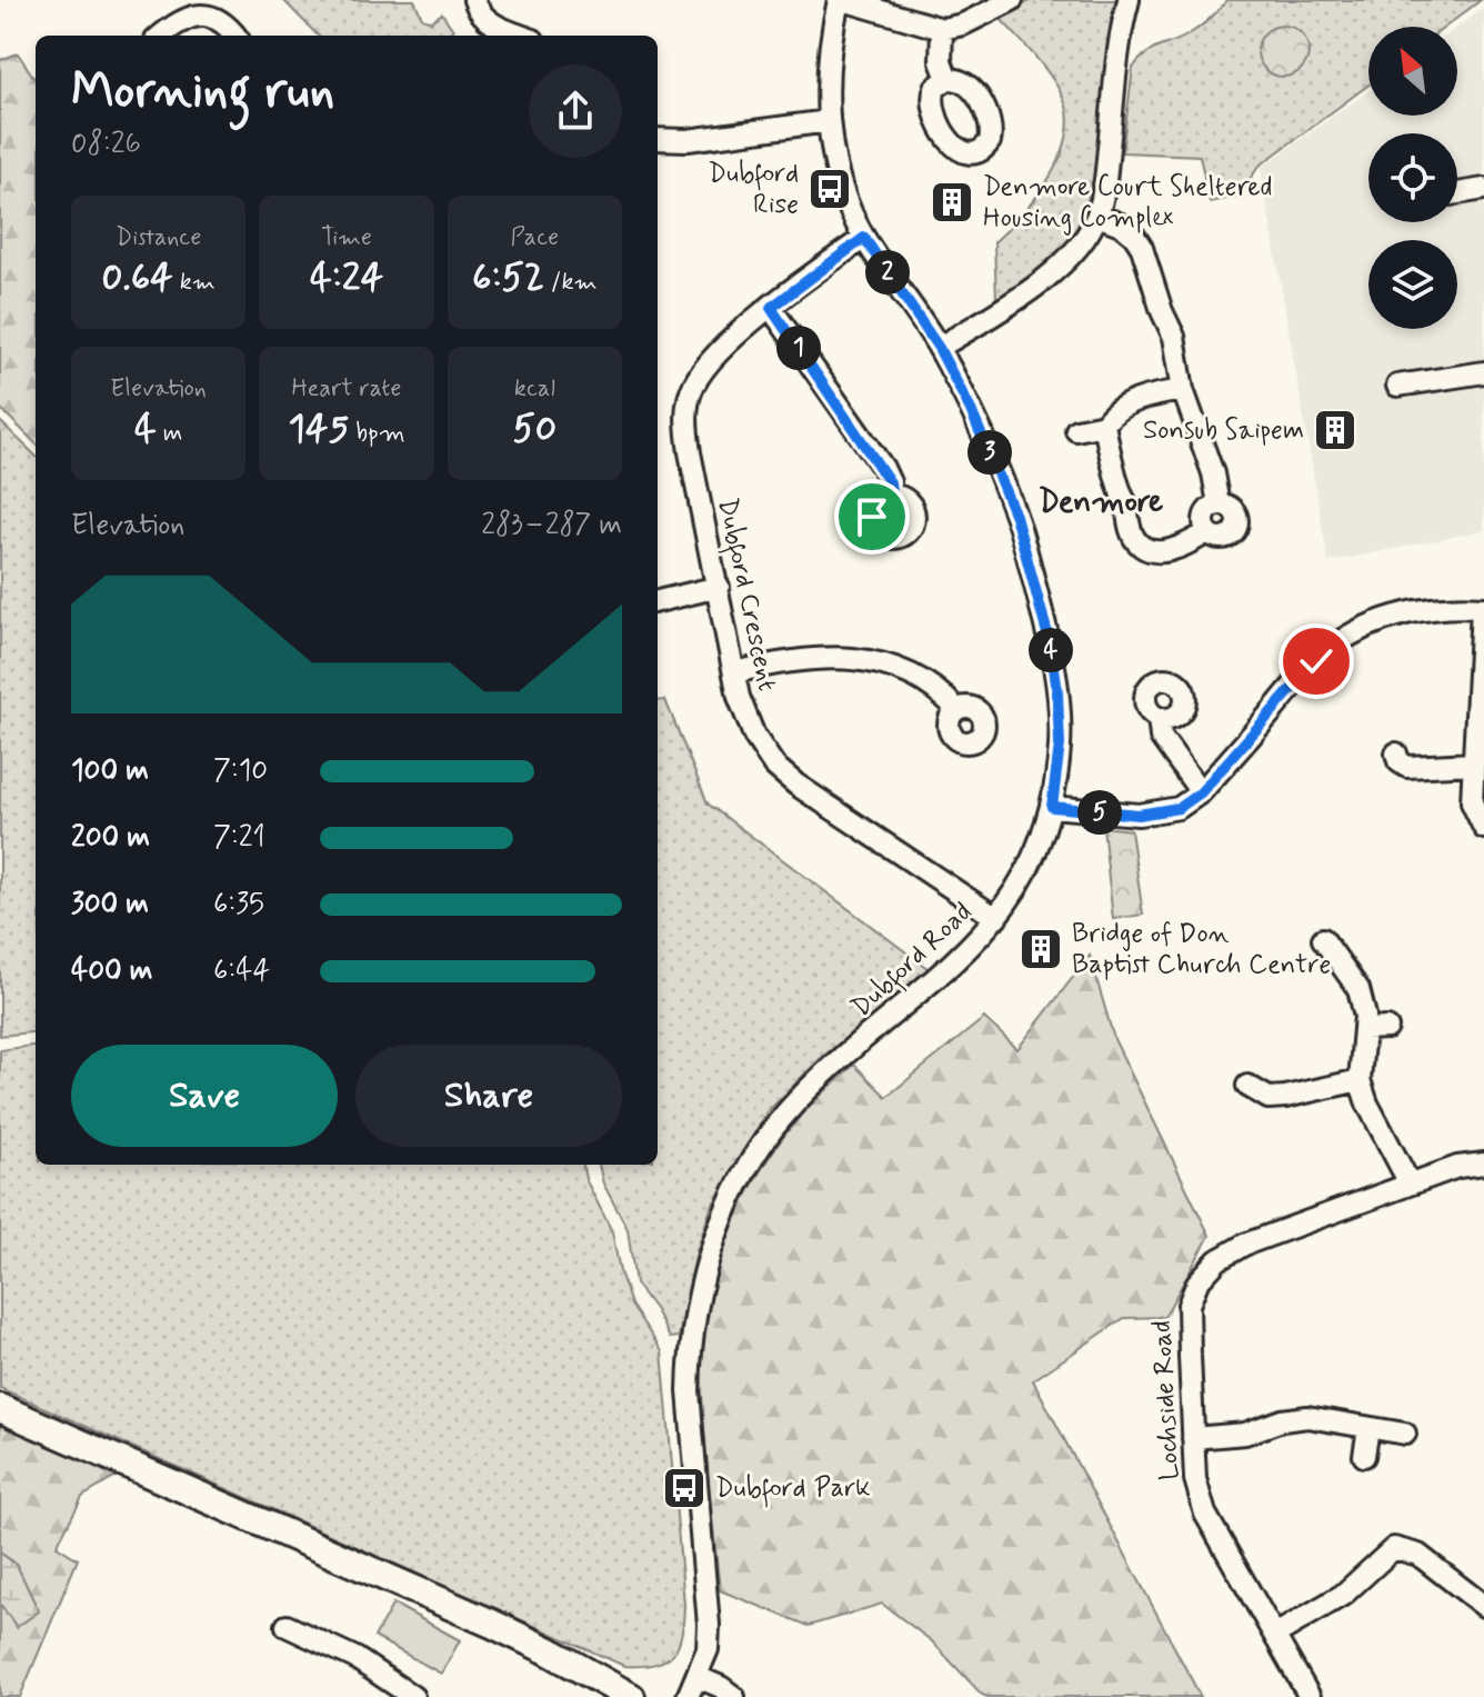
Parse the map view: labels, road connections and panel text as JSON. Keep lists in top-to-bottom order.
{
  "streets": {
    "street": ["Dubford Crescent", "Dubford Road", "Lochside Road"]
  },
  "crossings": [
    ["Dubford Crescent", "Dubford Road"]
  ],
  "districts": ["Denmore"],
  "places": {
    "bus stop": ["Dubford Rise", "Dubford Park"],
    "building": ["Denmore Court Sheltered Housing Complex", "Sonsub Saipem", "Bridge of Don Baptist Church Centre"]
  },
  "north": "top left",
  "page": {
    "heading": ["Morning run", "08:26"],
    "stats": [
      ["Distance", "0.64 km"],
      ["Time", "4:24"],
      ["Pace", "6:52 /km"],
      ["Elevation", "4 m"],
      ["Heart rate", "145 bpm"],
      ["kcal", "50"]
    ],
    "pins": [
      "2",
      "1",
      "3",
      "4",
      "5"
    ],
    "chart": ["Elevation", "283–287 m"],
    "list": [
      {
        "name": "100 m",
        "note": "7:10"
      },
      {
        "name": "200 m",
        "note": "7:21"
      },
      {
        "name": "300 m",
        "note": "6:35"
      },
      {
        "name": "400 m",
        "note": "6:44"
      }
    ],
    "buttons": ["Save", "Share"]
  }
}
